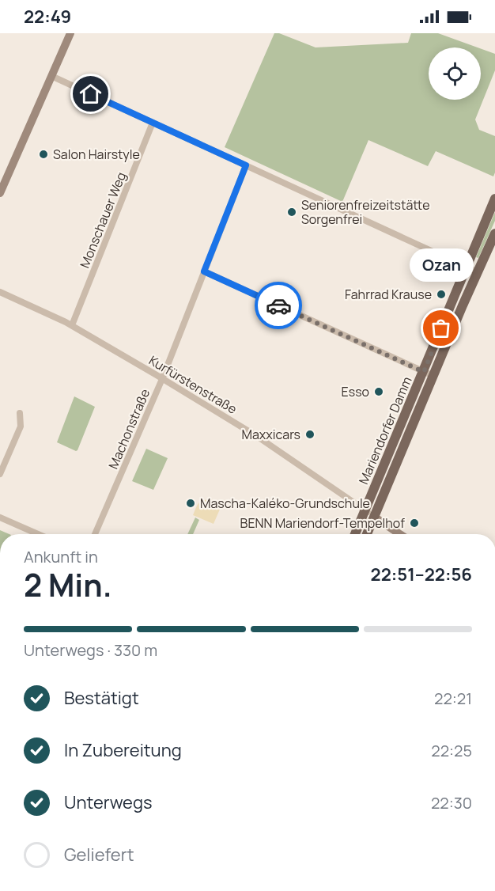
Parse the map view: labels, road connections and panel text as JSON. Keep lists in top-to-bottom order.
{
  "streets": {
    "main road": ["Mariendorfer Damm"],
    "street": ["Monschauer Weg", "Kurfürstenstraße", "Machonstraße"]
  },
  "crossings": [
    ["Monschauer Weg", "Kurfürstenstraße"],
    ["Kurfürstenstraße", "Machonstraße"],
    ["Kurfürstenstraße", "Mariendorfer Damm"]
  ],
  "places": [
    "Salon Hairstyle",
    "Seniorenfreizeitstätte Sorgenfrei",
    "Fahrrad Krause",
    "Ozan",
    "Esso",
    "Maxxicars",
    "Mascha-Kaléko-Grundschule",
    "BENN Mariendorf-Tempelhof"
  ],
  "page": {
    "status": "22:49",
    "bubble": "Ozan",
    "heading": ["2 Min.", "Ankunft in", "22:51–22:56"],
    "bar": "Unterwegs · 330 m",
    "list": [
      ["Bestätigt", "22:21"],
      ["In Zubereitung", "22:25"],
      ["Unterwegs", "22:30"],
      "Geliefert"
    ]
  }
}
